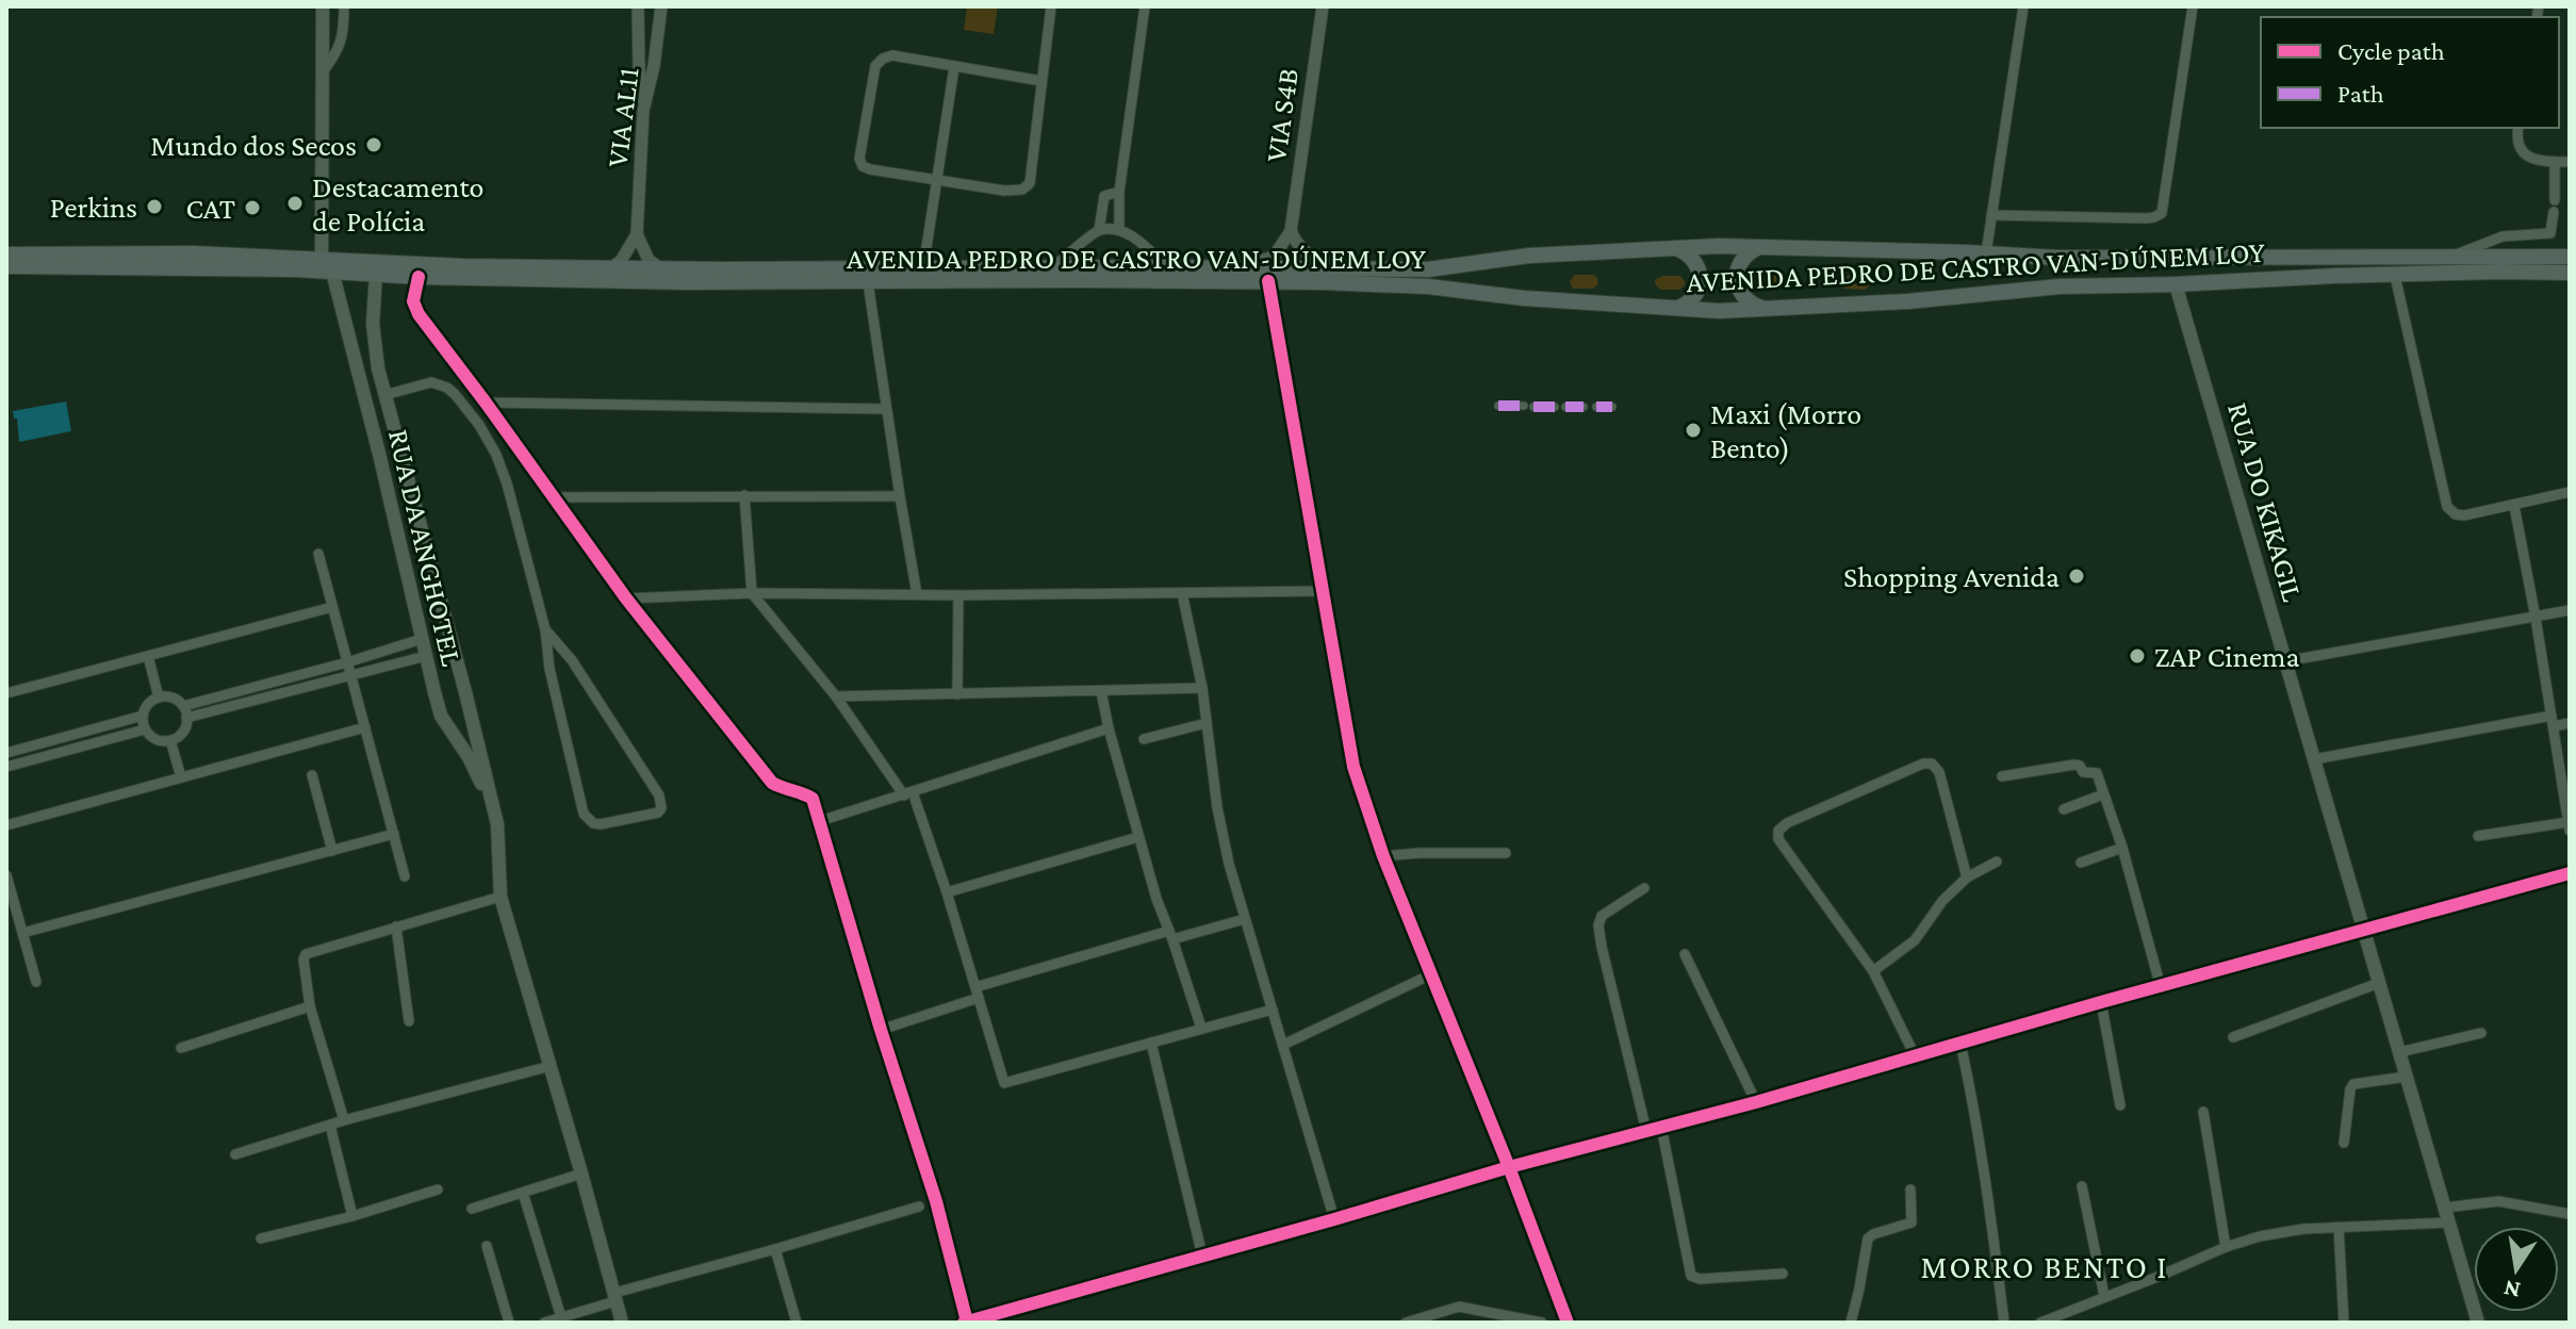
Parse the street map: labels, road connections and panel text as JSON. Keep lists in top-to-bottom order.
{
  "streets": {
    "highway": ["AVENIDA PEDRO DE CASTRO VAN-DÚNEM LOY"],
    "main road": ["RUA DO KIKAGIL", "RUA DA ANGHOTEL"],
    "street": ["VIA S4B", "VIA AL11"]
  },
  "crossings": [
    ["AVENIDA PEDRO DE CASTRO VAN-DÚNEM LOY", "RUA DO KIKAGIL"],
    ["AVENIDA PEDRO DE CASTRO VAN-DÚNEM LOY", "RUA DA ANGHOTEL"]
  ],
  "districts": ["MORRO BENTO I"],
  "places": [
    "Mundo dos Secos",
    "Destacamento de Polícia",
    "Perkins",
    "CAT",
    "Maxi (Morro Bento)",
    "Shopping Avenida",
    "ZAP Cinema"
  ],
  "legend": ["Cycle path", "Path"],
  "north": "bottom"
}
